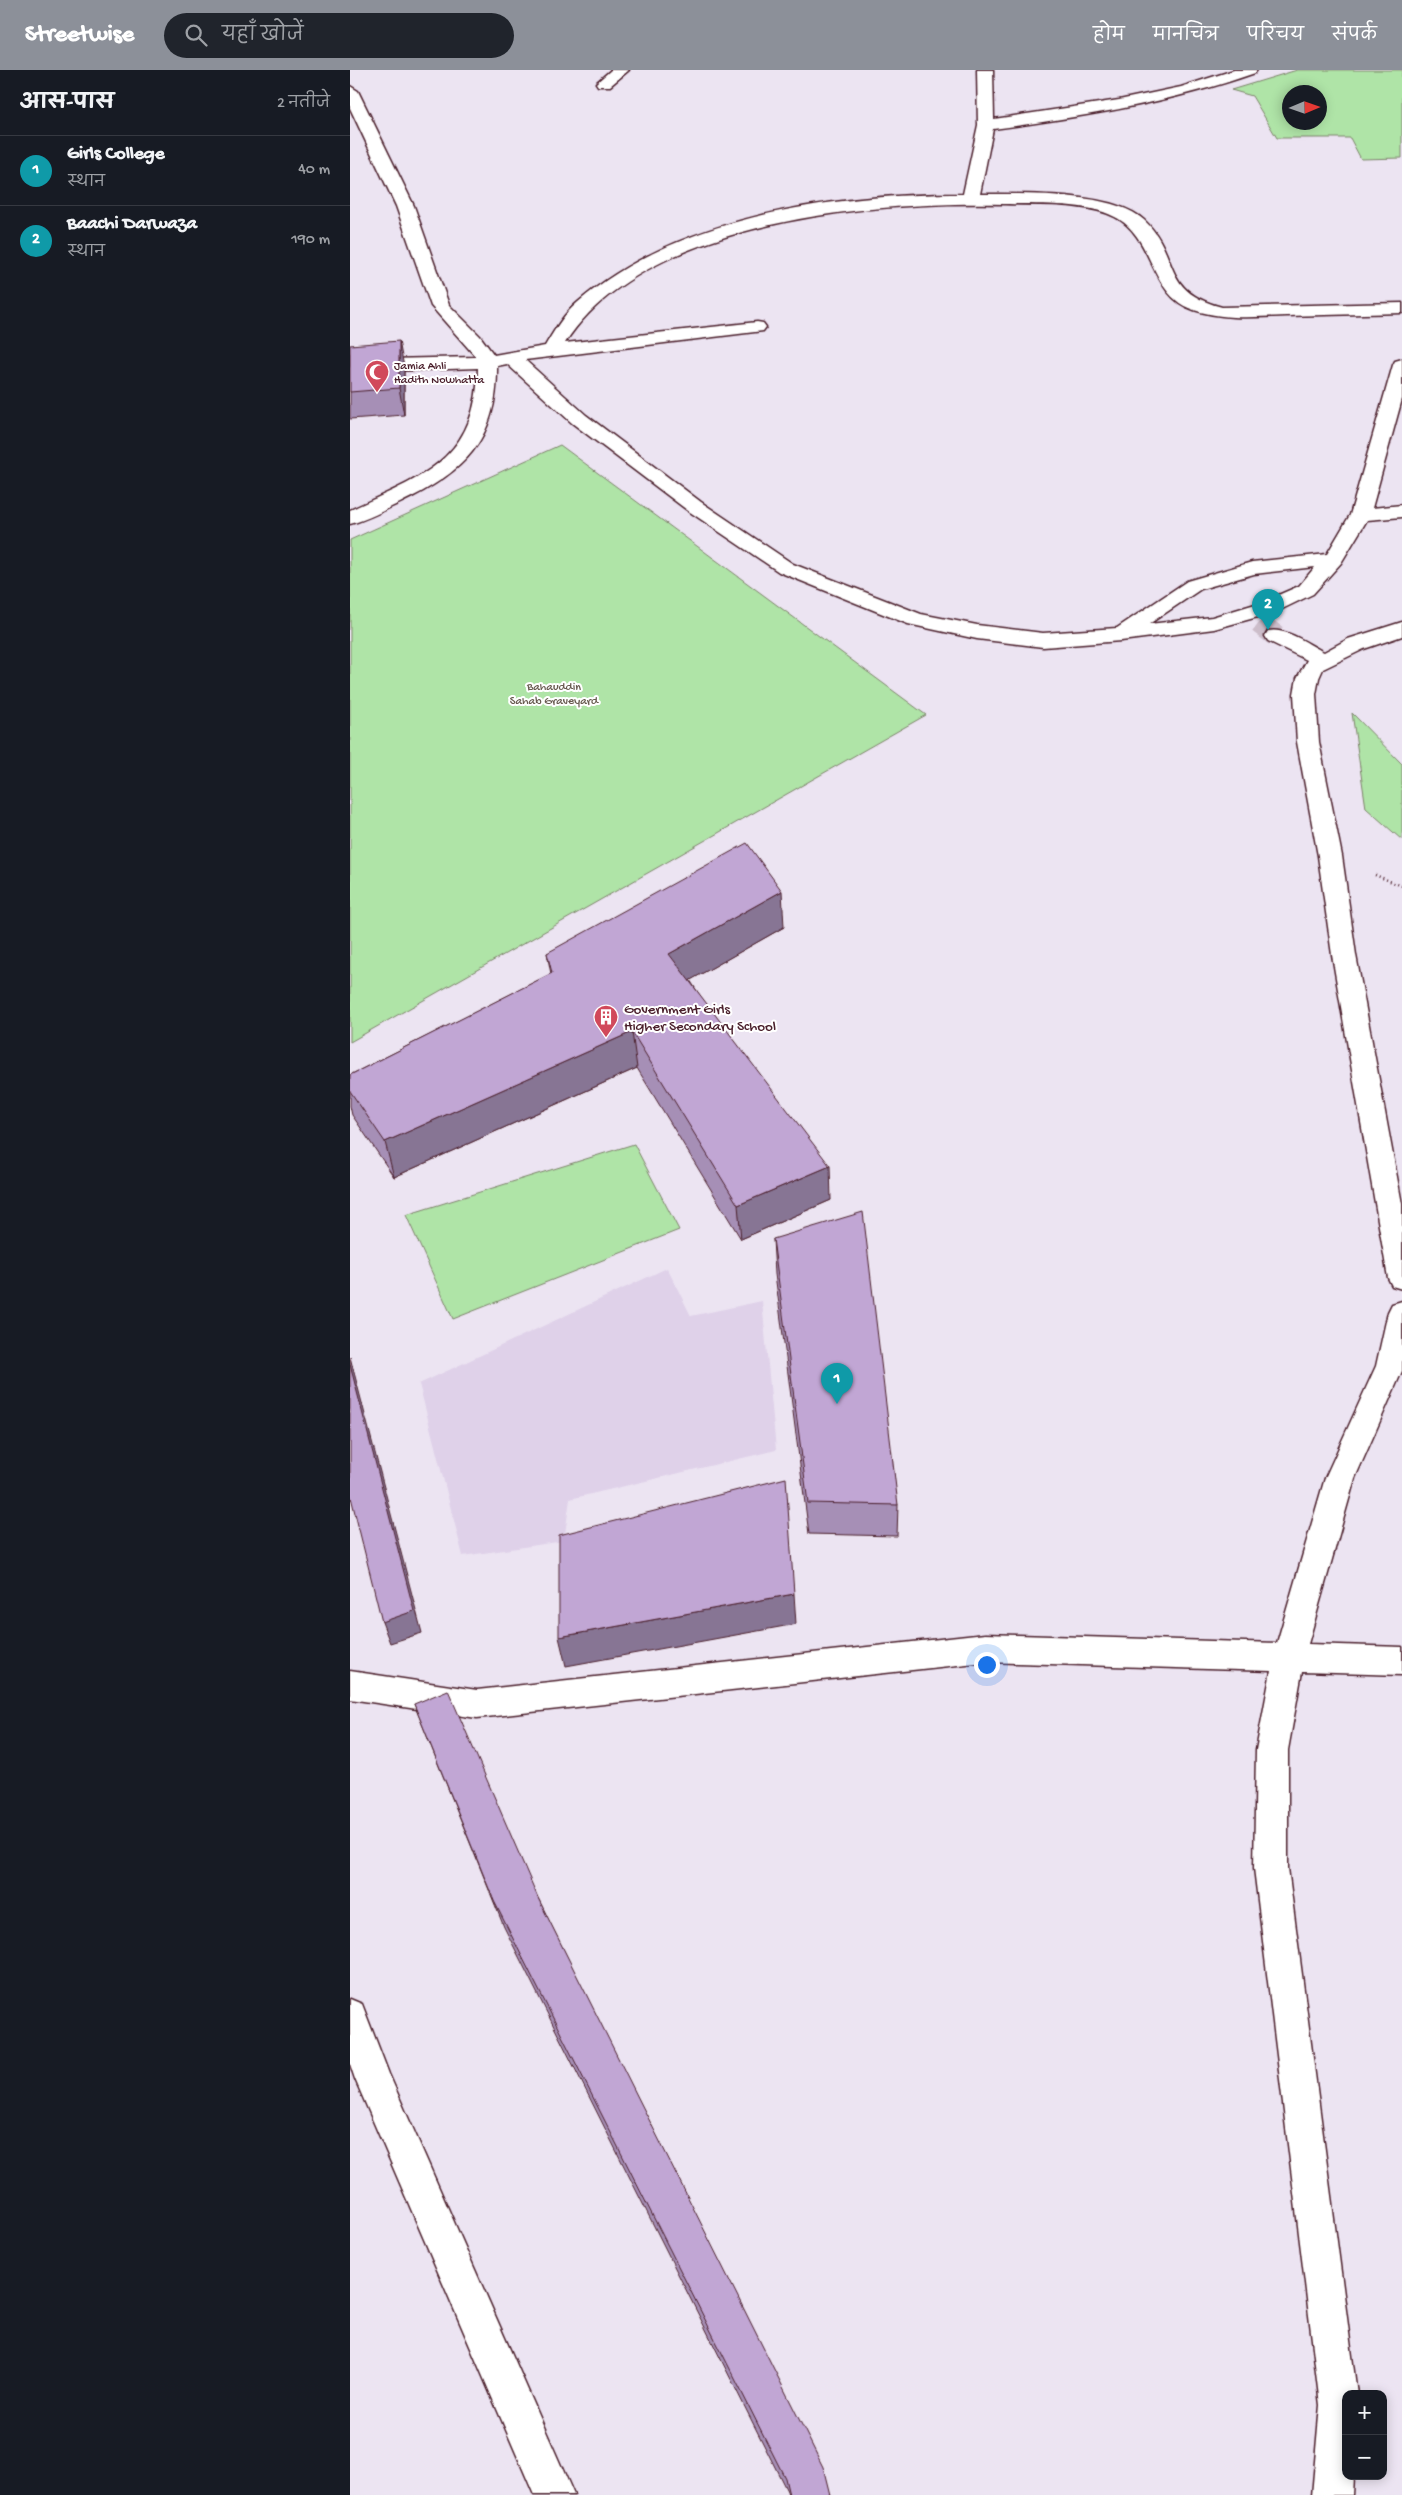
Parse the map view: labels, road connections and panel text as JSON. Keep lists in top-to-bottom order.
{
  "parks": ["Bahauddin Sahab Graveyard"],
  "places": {
    "mosque": ["Jamia Ahli Hadith Nowhatta"],
    "building": ["Government Girls Higher Secondary School"]
  },
  "north": "right",
  "page": {
    "header": "Streetwise",
    "search": "यहाँ खोजें",
    "nav": [
      "होम",
      "मानचित्र",
      "परिचय",
      "संपर्क"
    ],
    "heading": ["आस-पास", "2 नतीजे"],
    "list": [
      {
        "mark": "1",
        "name": "Girls College",
        "note": "स्थान",
        "value": "40 m"
      },
      {
        "mark": "2",
        "name": "Baachi Darwaza",
        "note": "स्थान",
        "value": "190 m"
      }
    ],
    "pins": ["2", "1"],
    "map_buttons": ["+", "−"]
  }
}
